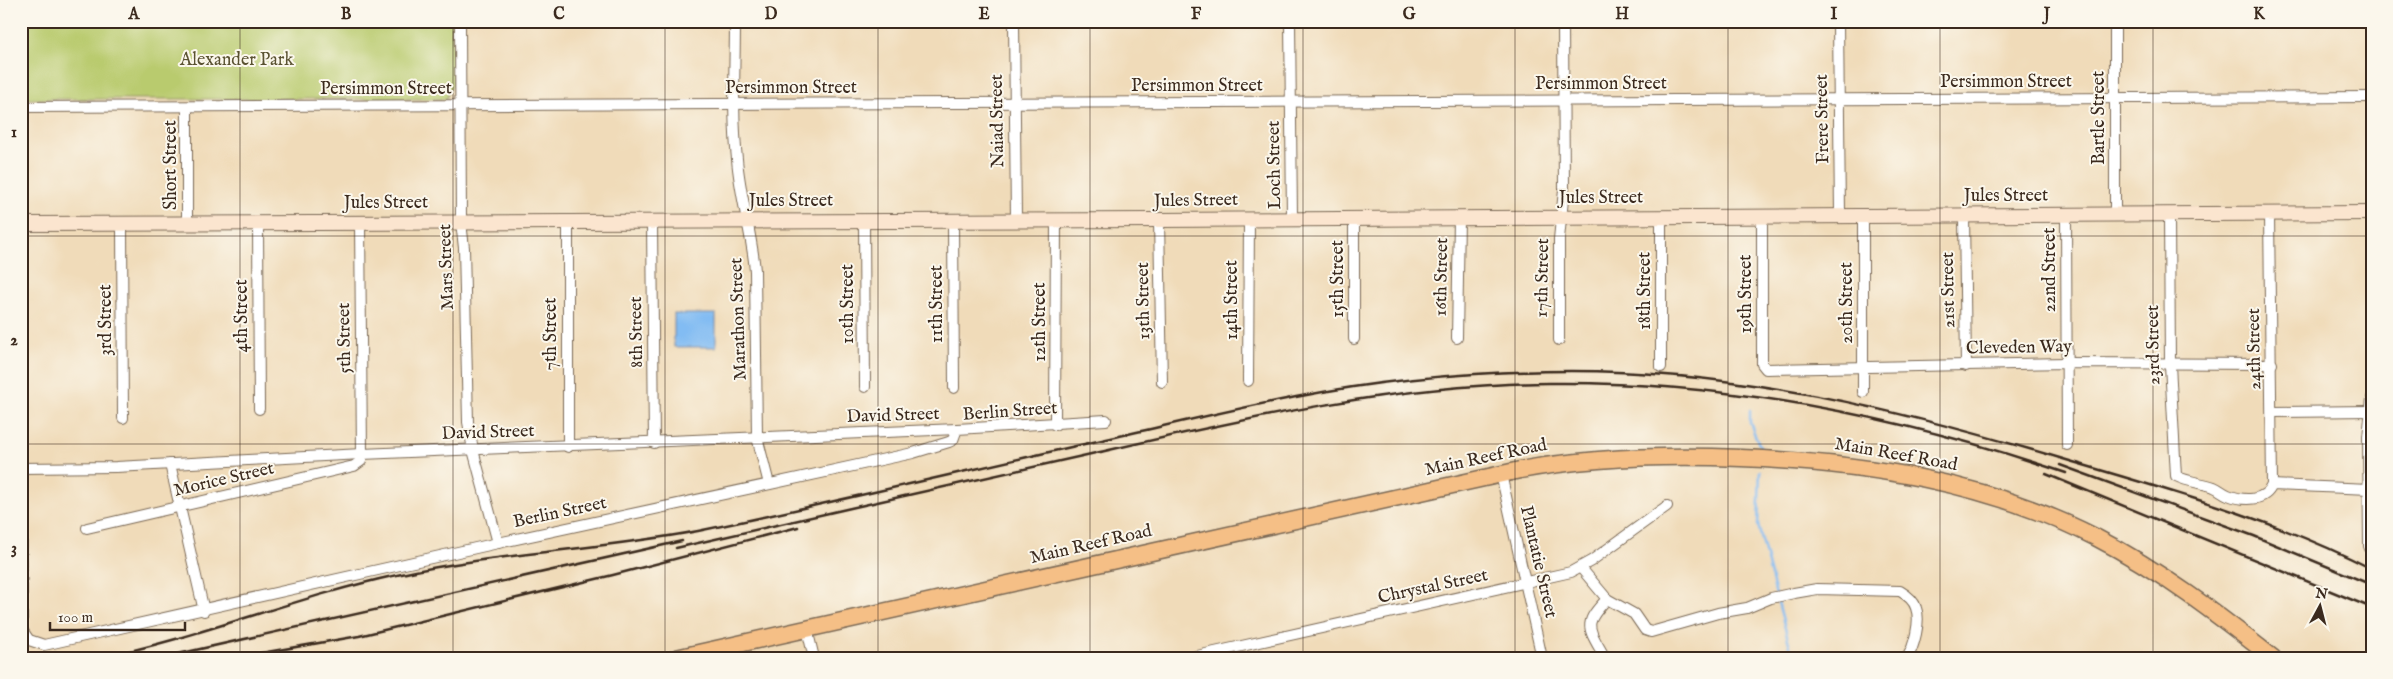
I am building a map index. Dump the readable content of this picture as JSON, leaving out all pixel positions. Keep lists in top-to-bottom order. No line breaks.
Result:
{"streets":{"main road":["Jules Street","Main Reef Road"],"street":["Persimmon Street","Bartle Street","Frere Street","Naiad Street","Short Street","Loch Street","Mars Street","22nd Street","16th Street","17th Street","15th Street","21st Street","18th Street","19th Street","14th Street","13th Street","20th Street","10th Street","11th Street","4th Street","Marathon Street","3rd Street","12th Street","8th Street","7th Street","5th Street","23rd Street","Cleveden Way","24th Street","Berlin Street","David Street","Morice Street","Plantatie Street","Chrystal Street"]},"crossings":[["Persimmon Street","Bartle Street"],["Persimmon Street","Frere Street"],["Persimmon Street","Naiad Street"],["Persimmon Street","Short Street"],["Persimmon Street","Loch Street"],["Persimmon Street","Mars Street"],["Persimmon Street","17th Street"],["Persimmon Street","Marathon Street"],["Bartle Street","Jules Street"],["Frere Street","Jules Street"],["Naiad Street","Jules Street"],["Short Street","Jules Street"],["Loch Street","Jules Street"],["Jules Street","Mars Street"],["Jules Street","22nd Street"],["Jules Street","16th Street"],["Jules Street","17th Street"],["Jules Street","15th Street"],["Jules Street","21st Street"],["Jules Street","18th Street"],["Jules Street","19th Street"],["Jules Street","14th Street"],["Jules Street","13th Street"],["Jules Street","20th Street"],["Jules Street","10th Street"],["Jules Street","11th Street"],["Jules Street","4th Street"],["Jules Street","Marathon Street"],["Jules Street","3rd Street"],["Jules Street","12th Street"],["Jules Street","8th Street"],["Jules Street","7th Street"],["Jules Street","5th Street"],["Jules Street","23rd Street"],["Jules Street","24th Street"],["Mars Street","Berlin Street"],["Mars Street","David Street"],["22nd Street","Cleveden Way"],["21st Street","Cleveden Way"],["19th Street","Cleveden Way"],["20th Street","Cleveden Way"],["Marathon Street","Berlin Street"],["Marathon Street","David Street"],["12th Street","Berlin Street"],["8th Street","David Street"],["7th Street","David Street"],["5th Street","David Street"],["5th Street","Morice Street"],["23rd Street","Cleveden Way"],["23rd Street","24th Street"],["Cleveden Way","24th Street"],["Berlin Street","David Street"],["David Street","Morice Street"],["Main Reef Road","Plantatie Street"],["Plantatie Street","Chrystal Street"]],"parks":["Alexander Park"],"scale_bar":"100 m","north":"top","grid":{"columns":["A","B","C","D","E","F","G","H","I","J","K"],"rows":["1","2","3"]}}
